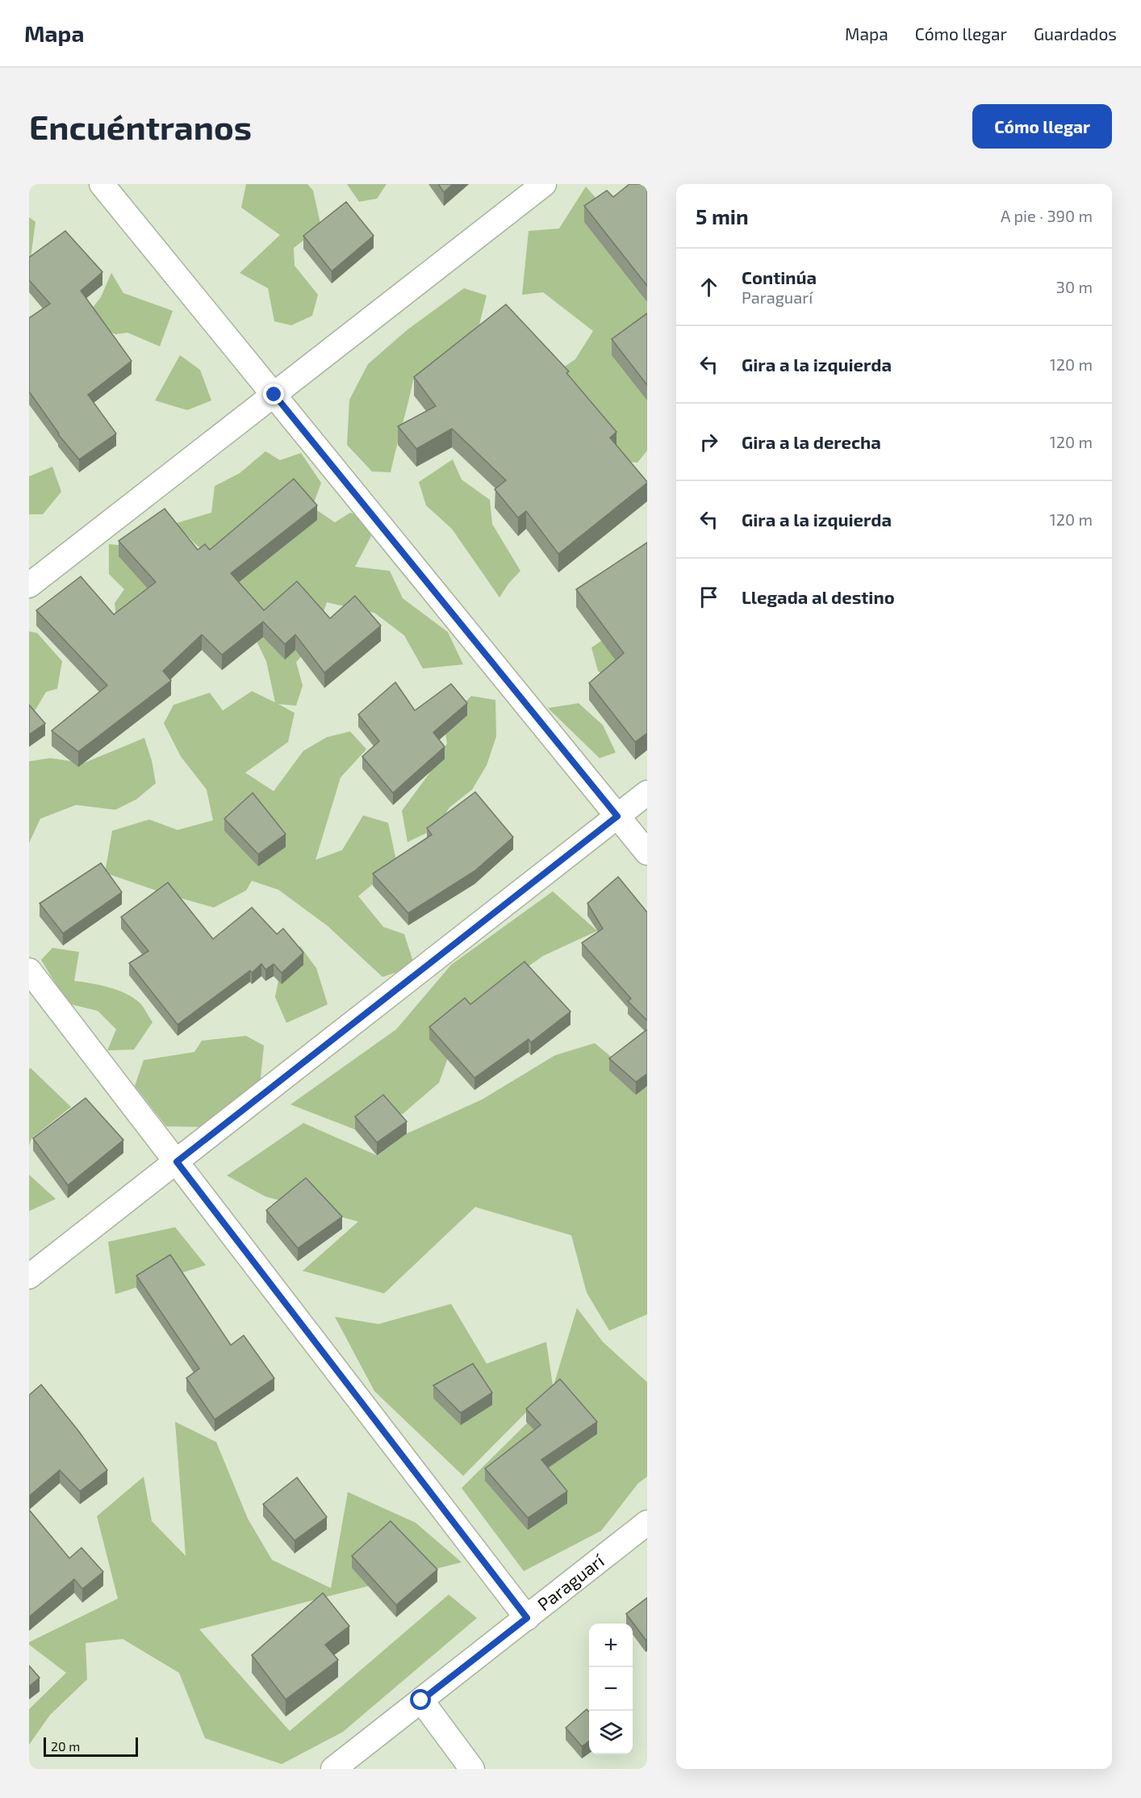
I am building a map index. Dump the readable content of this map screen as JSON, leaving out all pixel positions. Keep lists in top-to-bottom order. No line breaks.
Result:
{"streets":{"street":["Paraguarí"]},"scale_bar":"20 m","page":{"header":"Mapa","nav":["Mapa","Cómo llegar","Guardados"],"buttons":"Cómo llegar","title":"Encuéntranos","heading":["5 min","A pie · 390 m"],"list":[["Continúa","Paraguarí","30 m"],["Gira a la izquierda","120 m"],["Gira a la derecha","120 m"],["Gira a la izquierda","120 m"],"Llegada al destino"],"map_buttons":["+","−"],"scale":"20 m"}}
